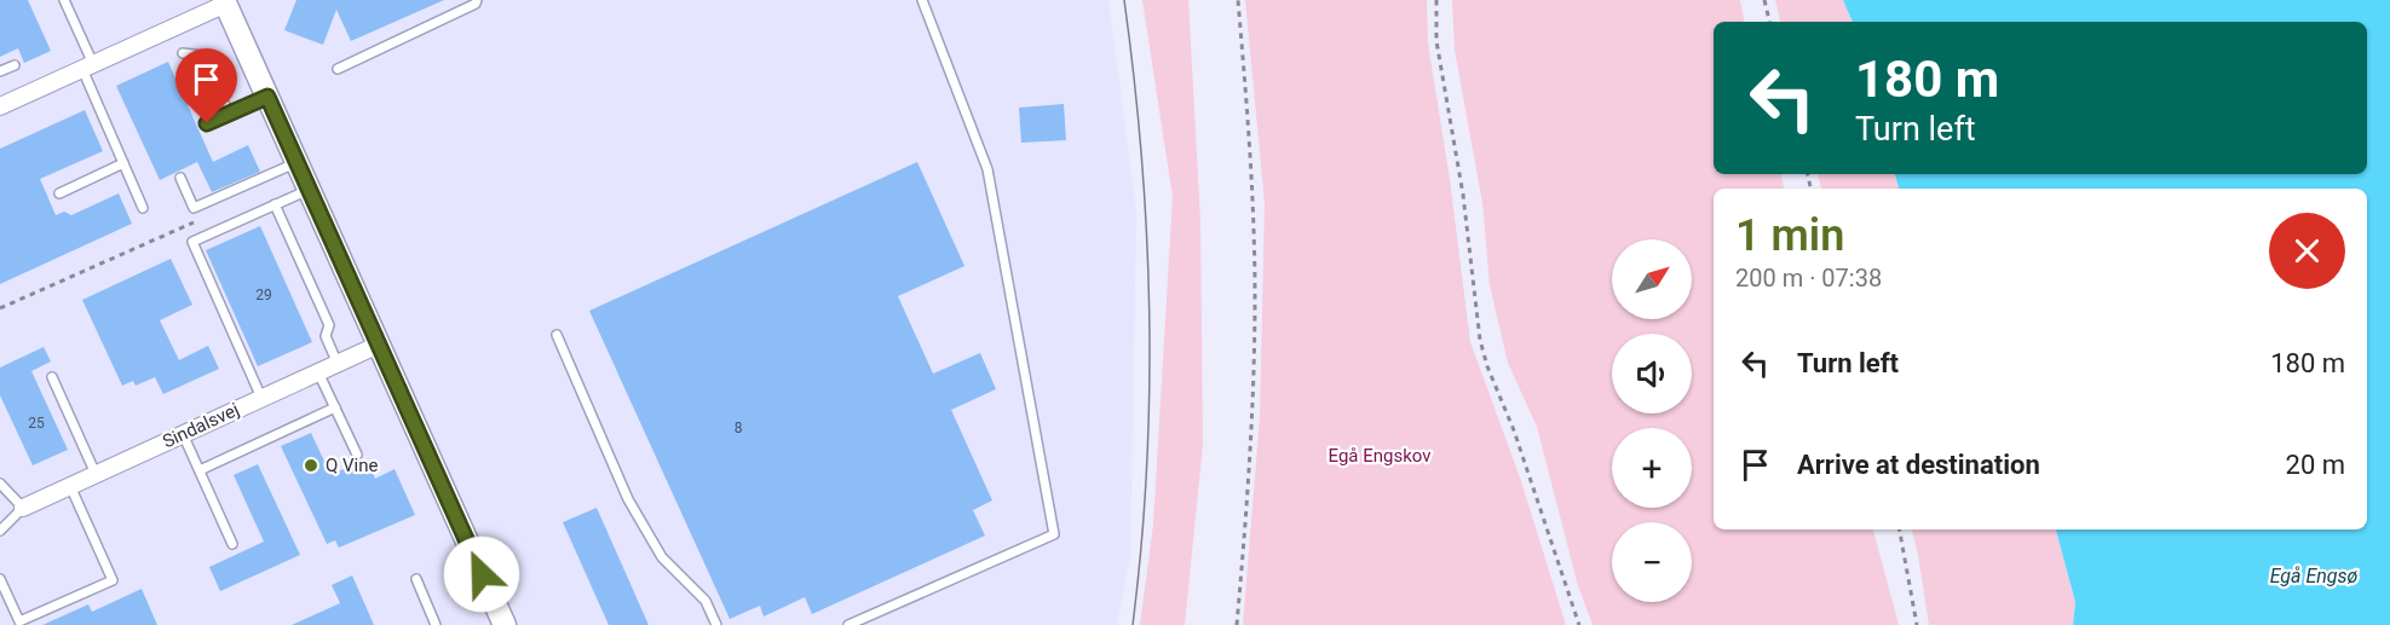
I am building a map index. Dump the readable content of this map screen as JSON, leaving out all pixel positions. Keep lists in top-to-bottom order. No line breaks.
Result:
{"streets":{"street":["Sindalsvej"]},"water":["Egå Engsø"],"parks":["Egå Engskov"],"places":["Q Vine"],"house_numbers":["29","25","8"],"north":"top right","page":{"turn":["180 m","Turn left"],"heading":["1 min","200 m · 07:38"],"map_buttons":["+","−"],"list":[{"name":"Turn left","value":"180 m"},{"name":"Arrive at destination","value":"20 m"}]}}
